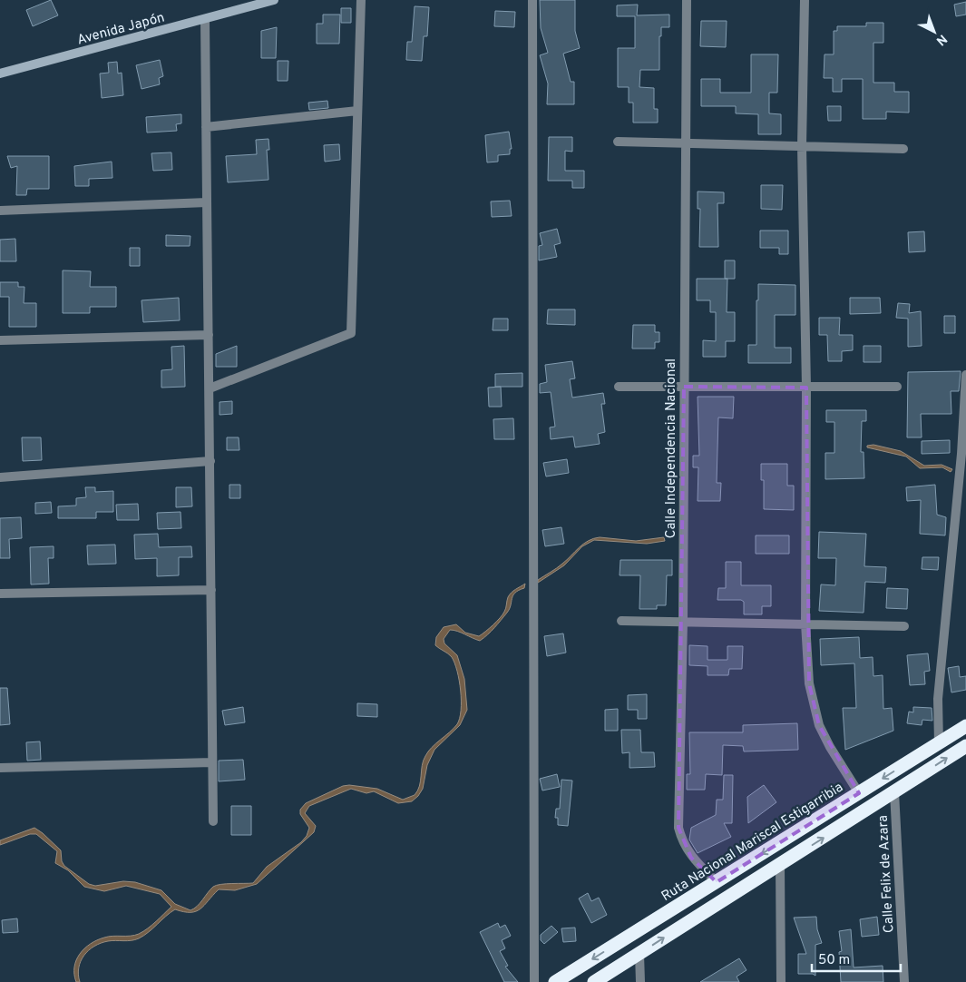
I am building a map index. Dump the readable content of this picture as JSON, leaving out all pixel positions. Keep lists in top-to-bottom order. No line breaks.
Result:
{"streets":{"highway":["Ruta Nacional Mariscal Estigarribia"],"street":["Avenida Japón","Calle Independencia Nacional","Calle Felix de Azara"]},"crossings":[["Calle Independencia Nacional","Ruta Nacional Mariscal Estigarribia"]],"scale_bar":"50 m","north":"bottom right"}
